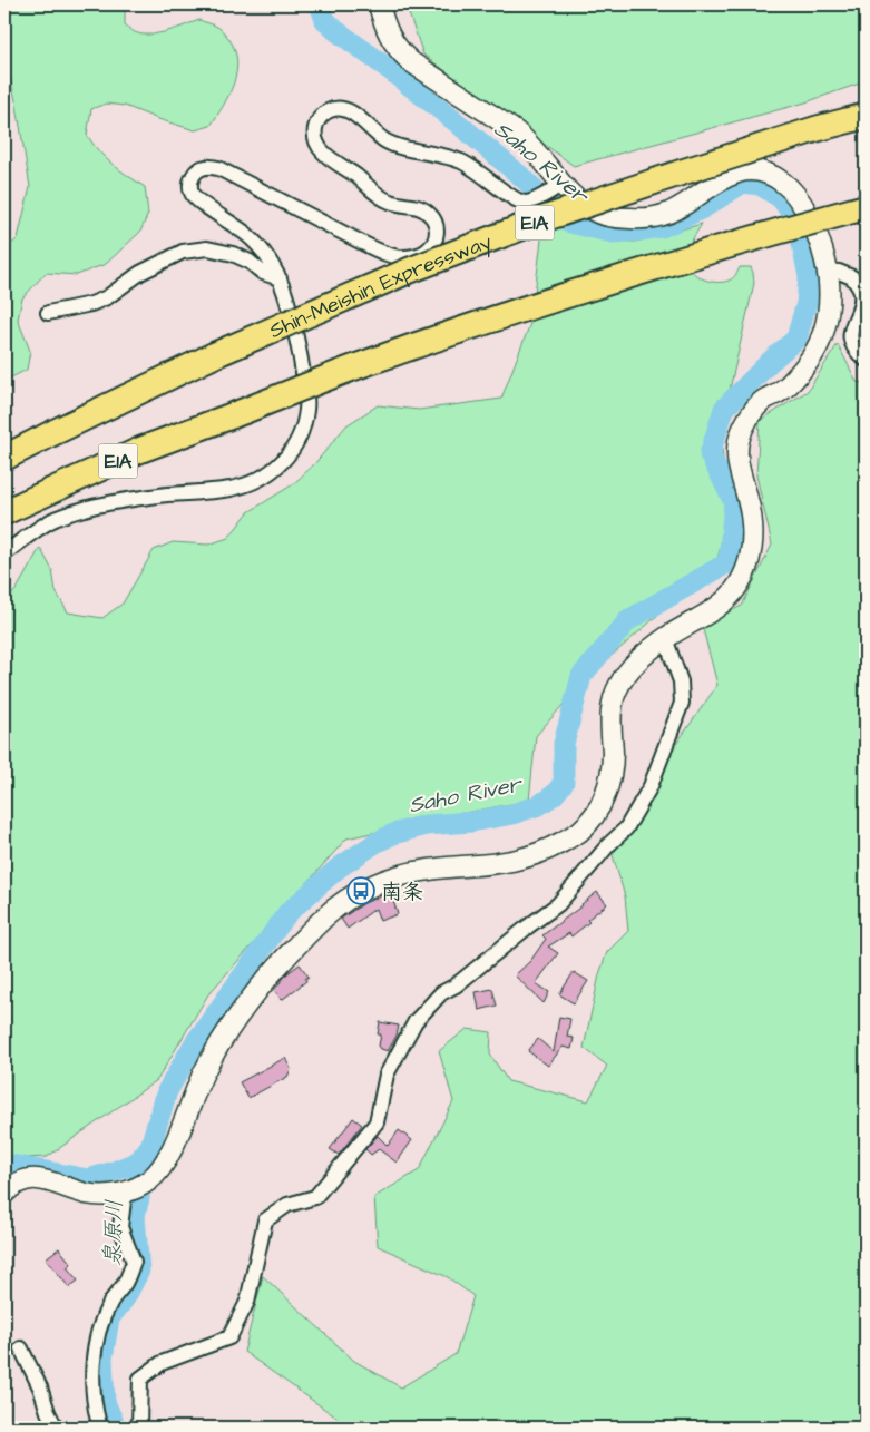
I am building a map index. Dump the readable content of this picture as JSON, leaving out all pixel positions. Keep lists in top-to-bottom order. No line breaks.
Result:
{"streets":{"highway":["E1A","Shin-Meishin Expressway"]},"water":["Saho River","泉原川"],"places":{"bus stop":["南条"]}}
